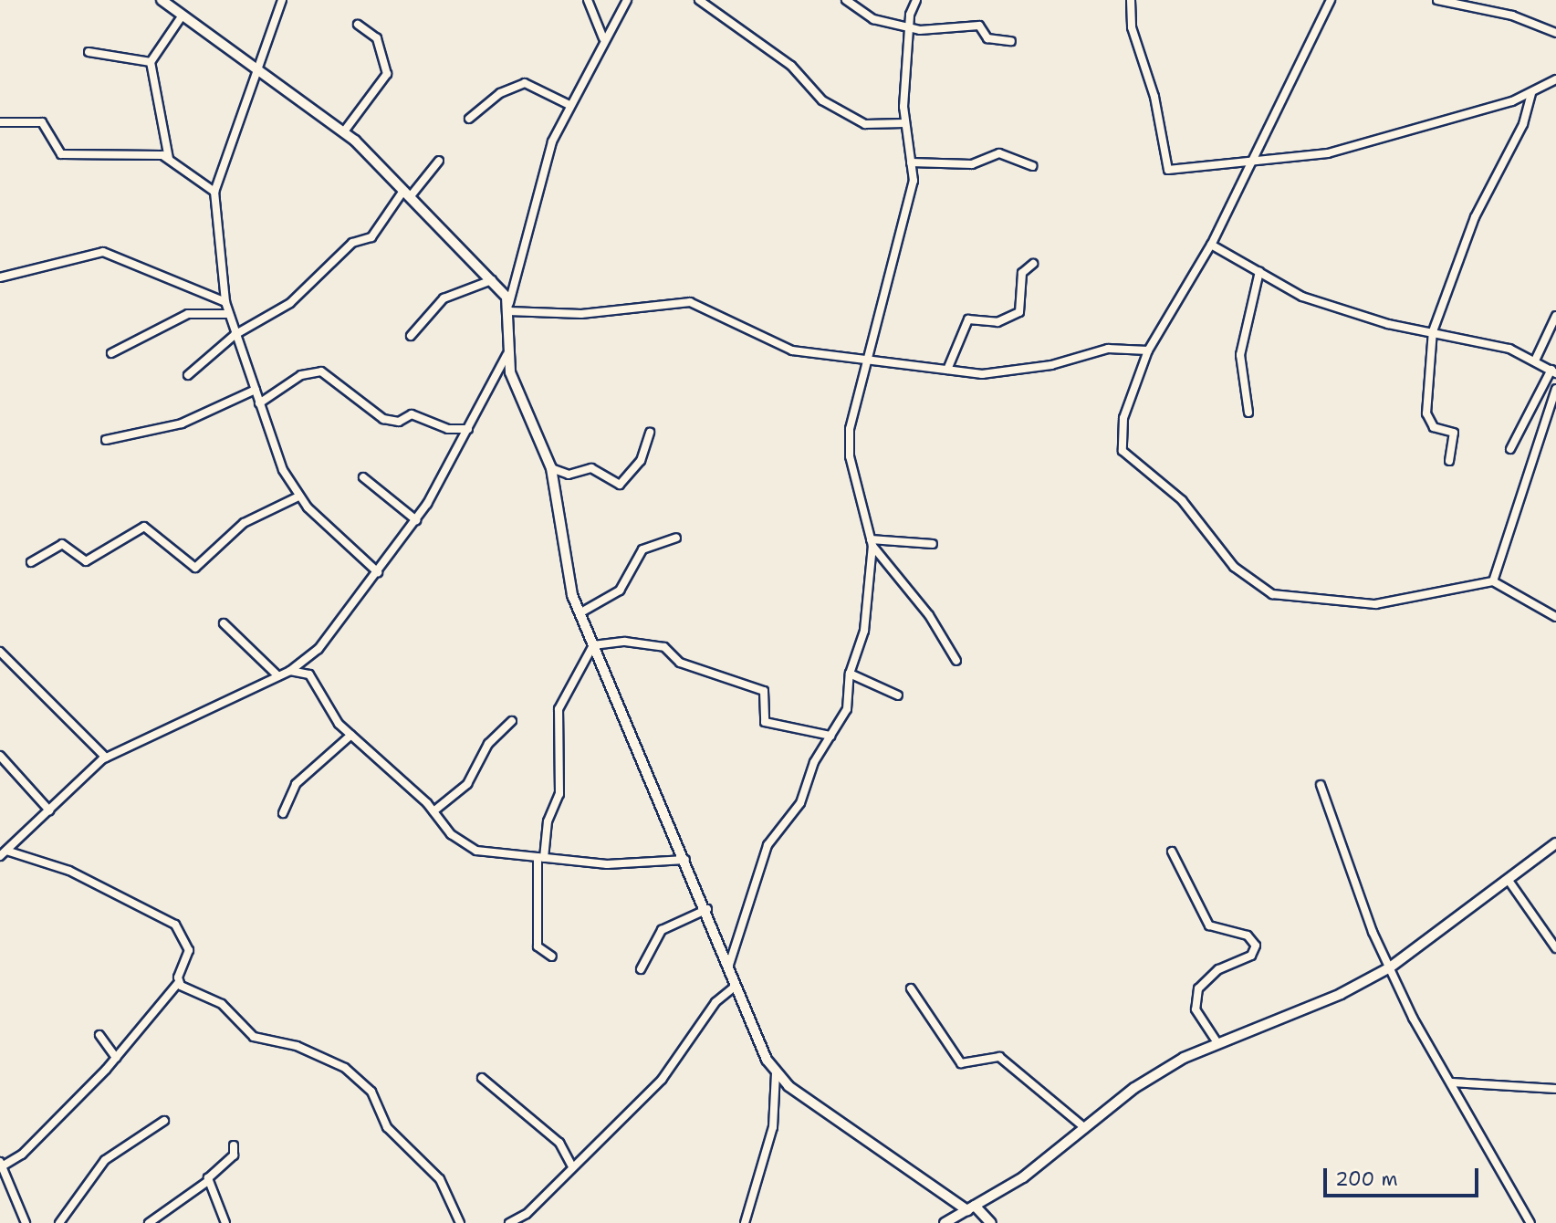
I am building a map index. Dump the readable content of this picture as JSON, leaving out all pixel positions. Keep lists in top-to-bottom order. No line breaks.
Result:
{"scale_bar":"200 m"}
